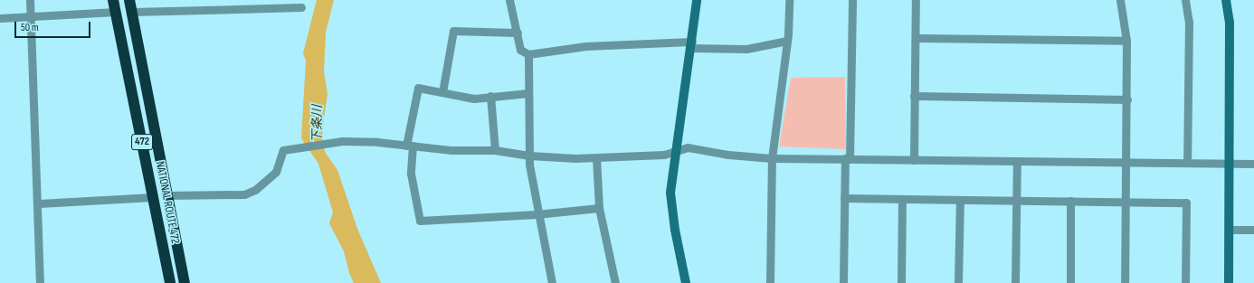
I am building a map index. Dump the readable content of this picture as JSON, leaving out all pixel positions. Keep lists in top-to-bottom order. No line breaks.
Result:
{"streets":{"highway":["472","NATIONAL ROUTE 472"]},"water":["下条川"],"scale_bar":"50 m"}
